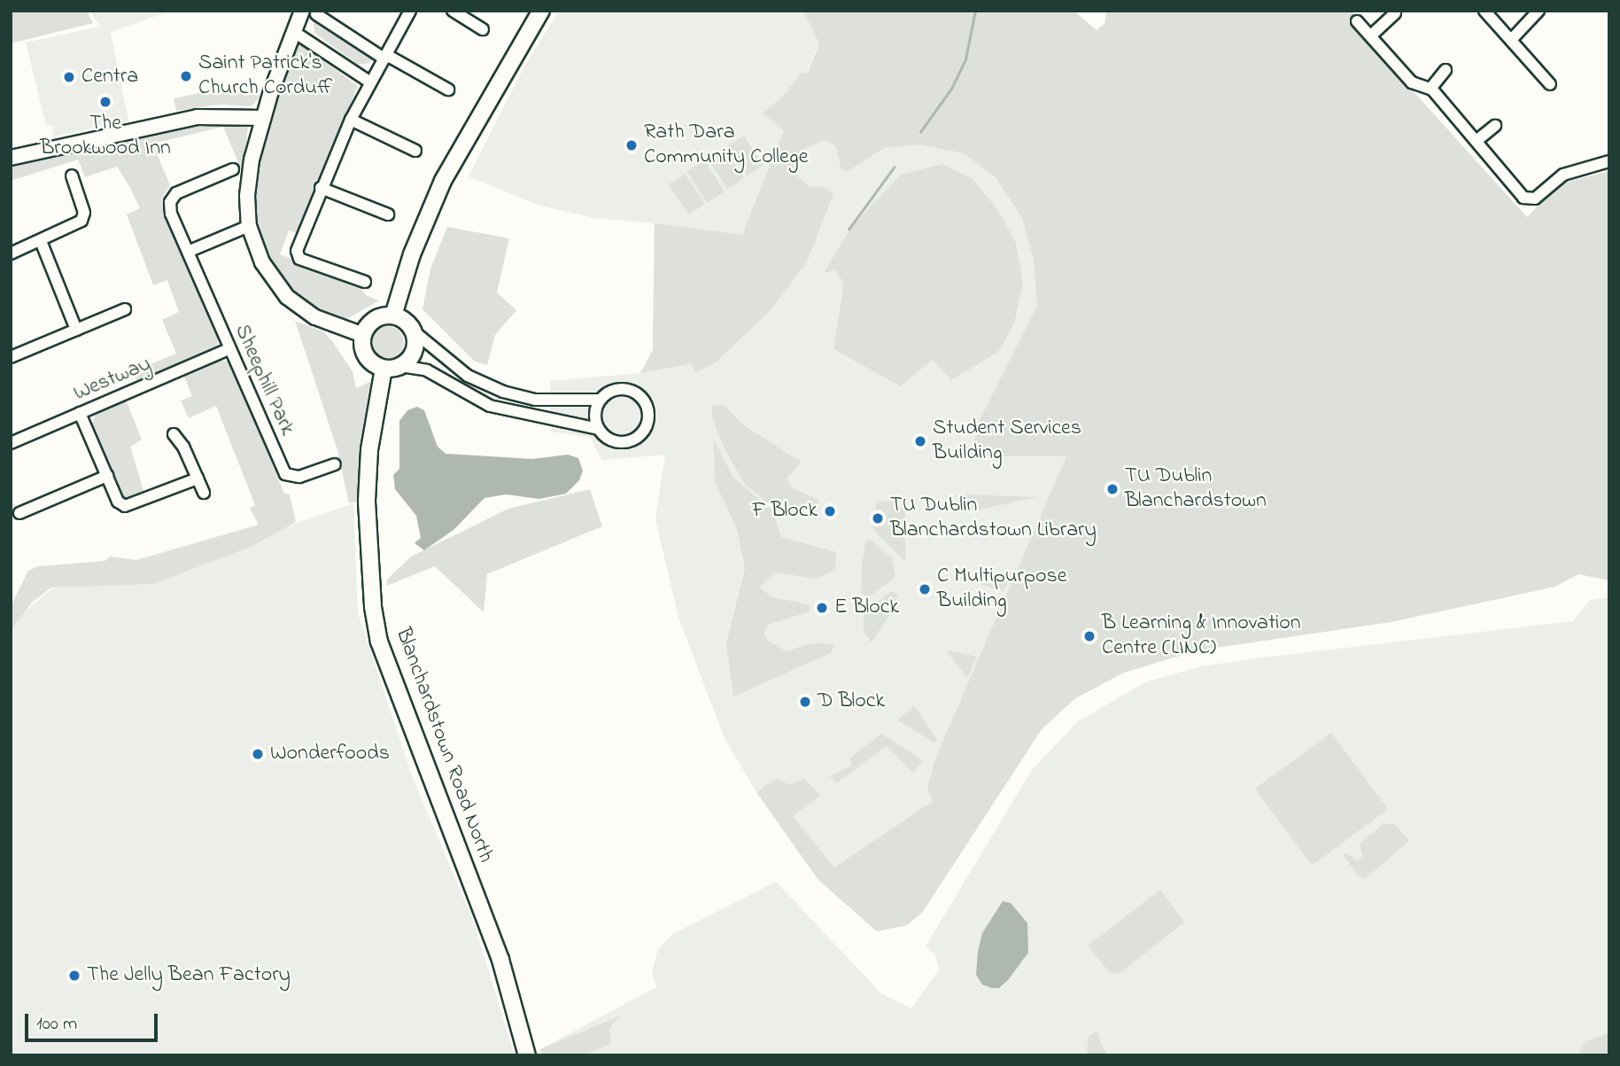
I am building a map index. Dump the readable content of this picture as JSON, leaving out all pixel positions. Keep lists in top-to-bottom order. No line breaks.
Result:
{"streets":{"main road":["Blanchardstown Road North"],"street":["Westway","Sheephill Park"]},"crossings":[["Westway","Sheephill Park"]],"places":["Saint Patrick's Church Corduff","Centra","The Brookwood Inn","Rath Dara Community College","Student Services Building","TU Dublin Blanchardstown","F Block","TU Dublin Blanchardstown Library","C Multipurpose Building","E Block","B Learning & Innovation Centre (LINC)","D Block","Wonderfoods","The Jelly Bean Factory"],"scale_bar":"100 m"}
